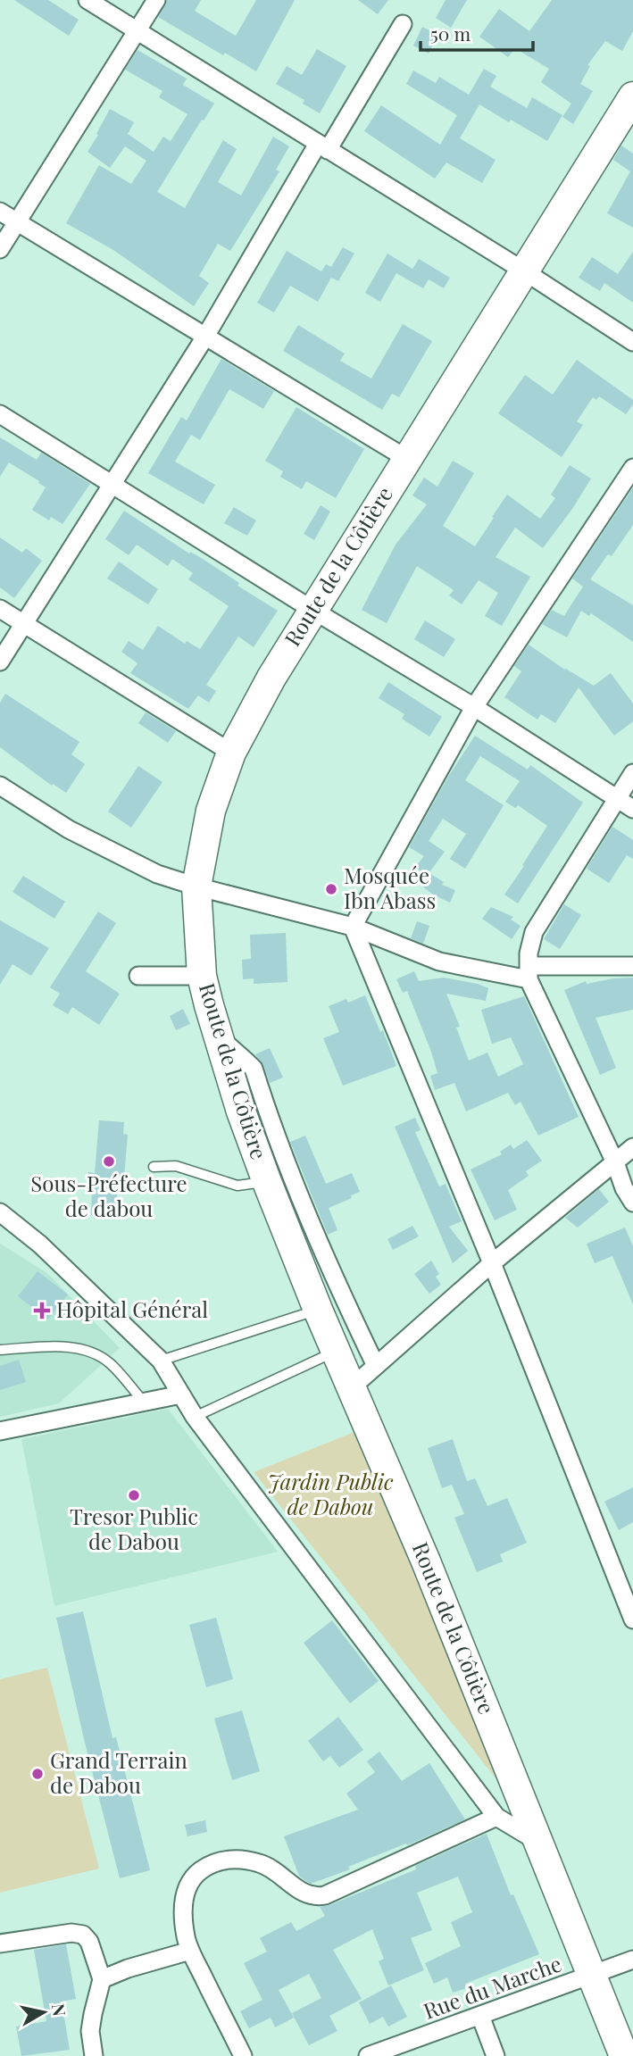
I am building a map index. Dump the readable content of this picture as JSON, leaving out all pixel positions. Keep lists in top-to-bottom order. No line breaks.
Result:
{"streets":{"main road":["Route de la Côtière"],"street":["Rue du Marche"]},"crossings":[["Route de la Côtière","Rue du Marche"]],"parks":["Jardin Public de Dabou"],"places":{"other":["Mosquée Ibn Abass","Sous-Préfecture de dabou","Tresor Public de Dabou","Grand Terrain de Dabou"],"health":["Hôpital Général"]},"scale_bar":"50 m","north":"right"}
